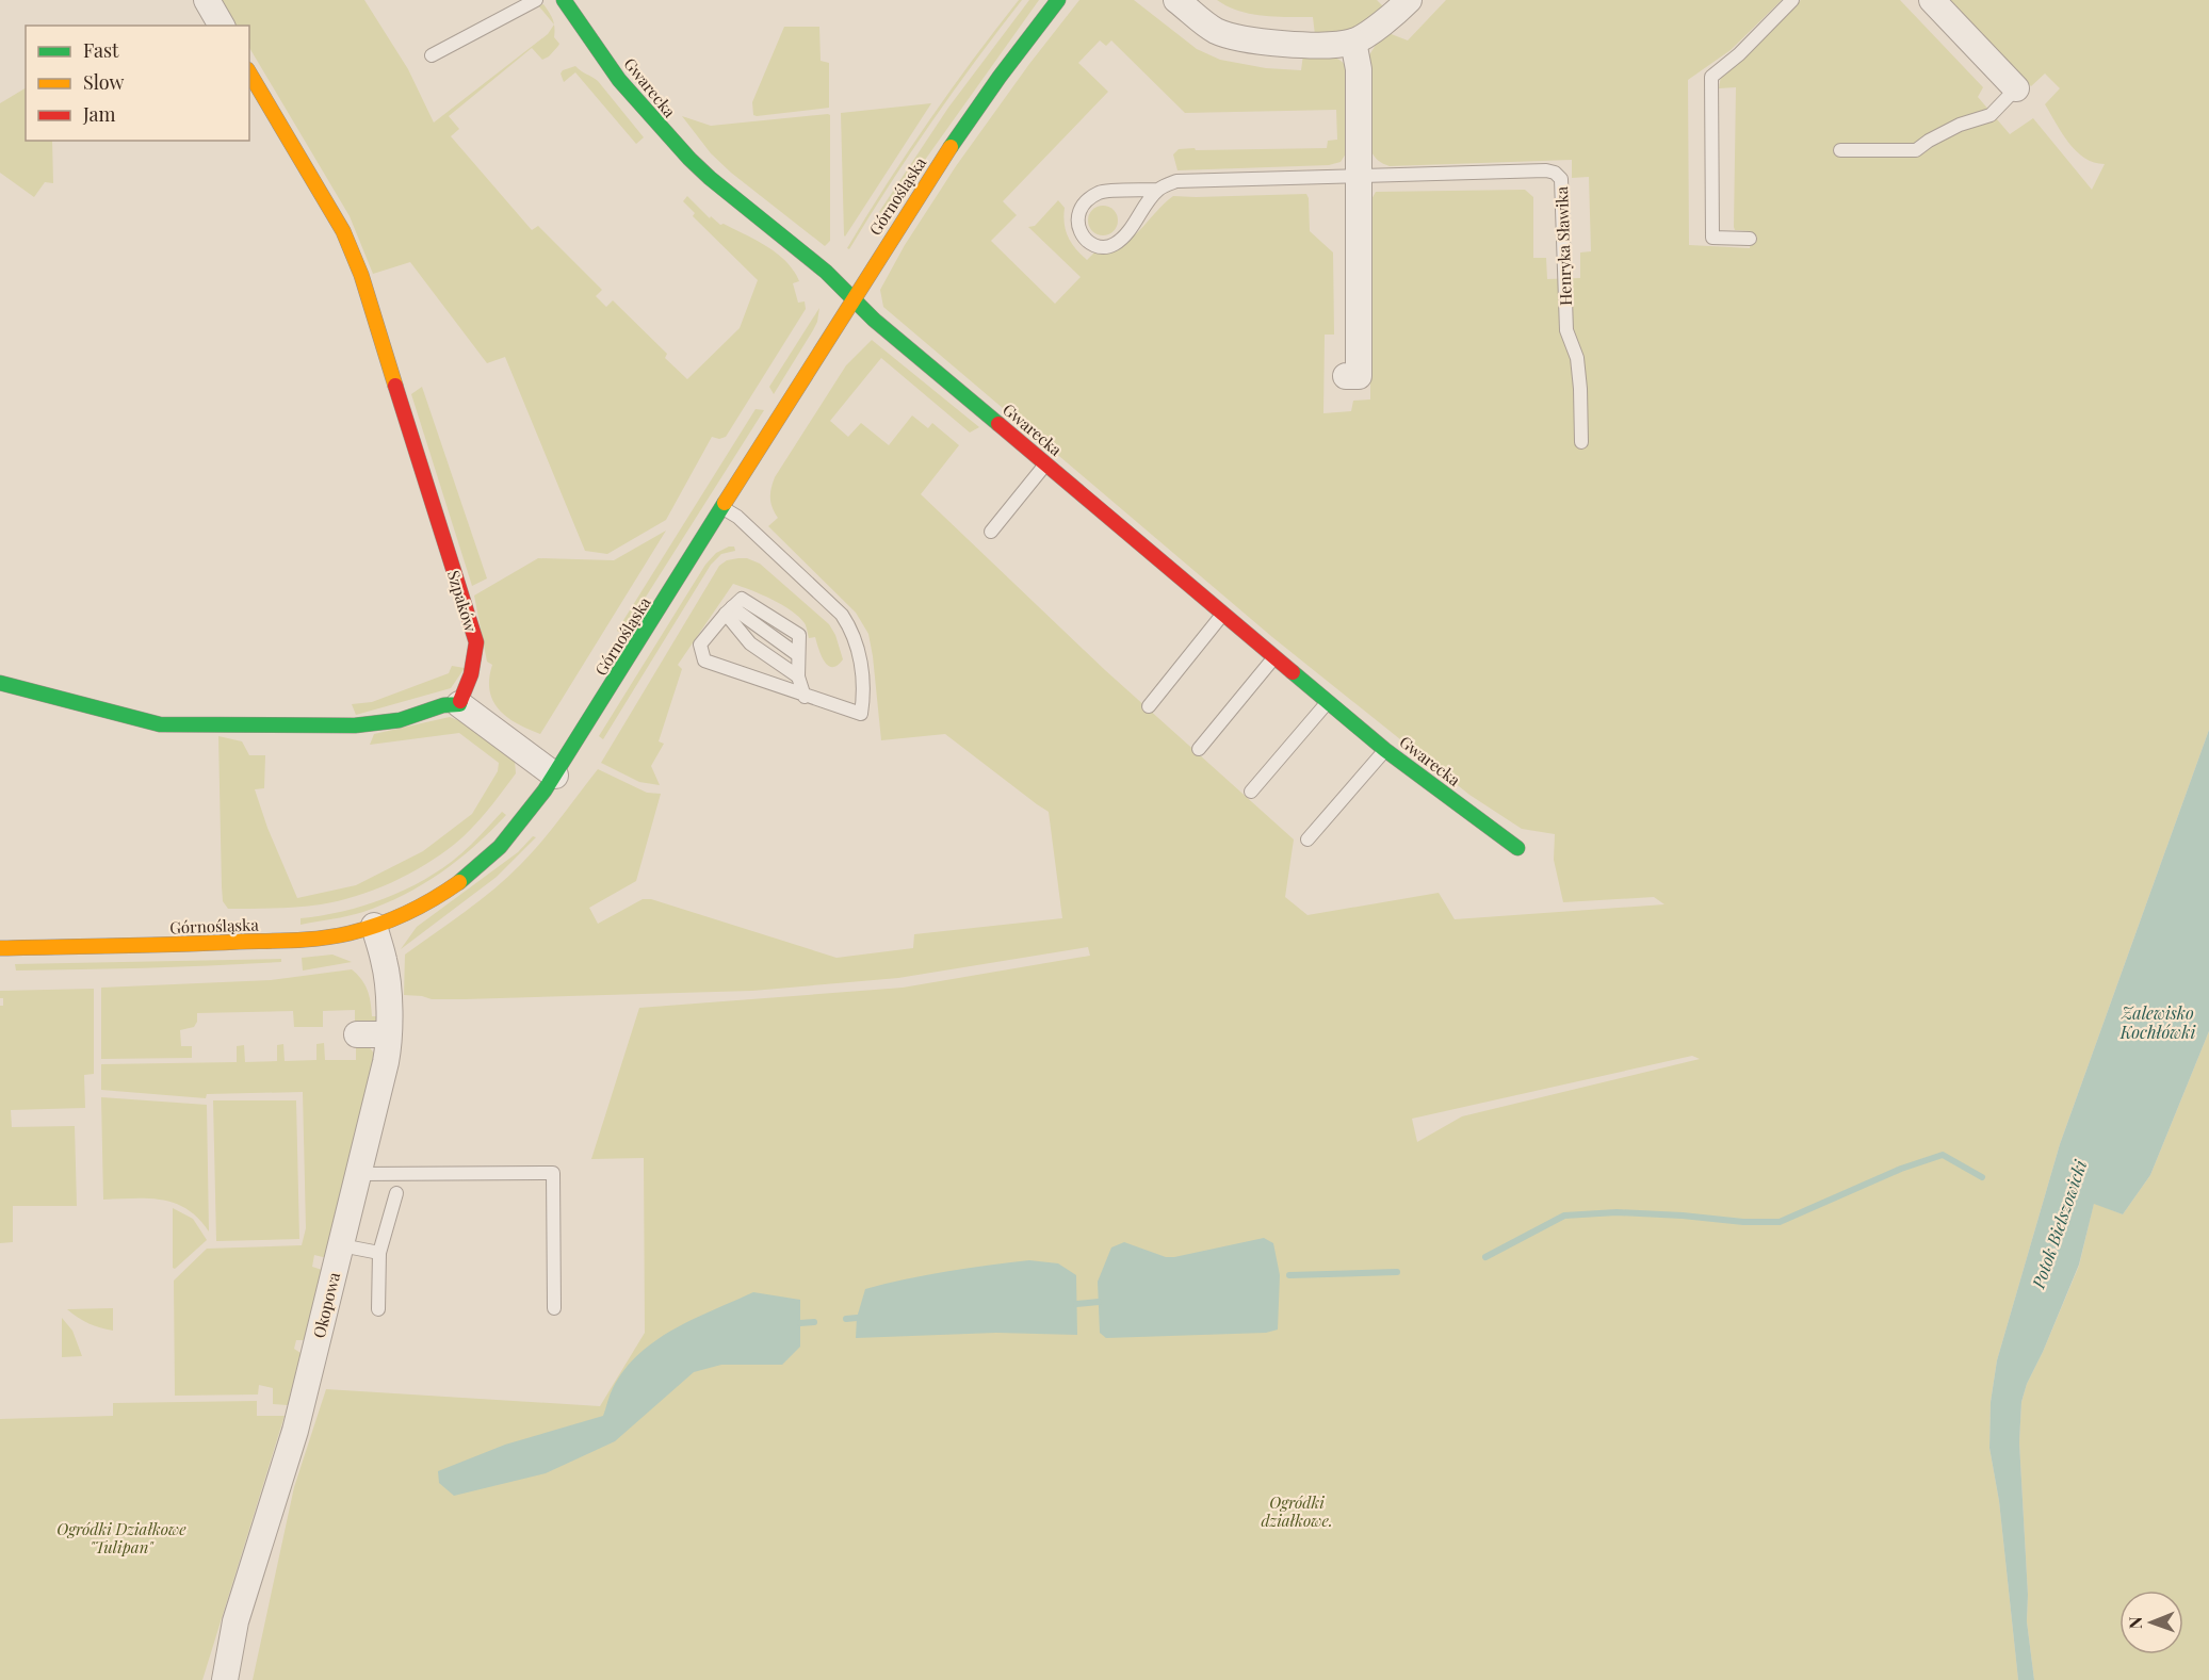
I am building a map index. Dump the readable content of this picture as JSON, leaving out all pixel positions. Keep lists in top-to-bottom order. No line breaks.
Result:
{"streets":{"street":["Gwarecka","Górnośląska","Szpaków","Okopowa"],"lane":["Henryka Sławika"]},"crossings":[["Gwarecka","Górnośląska"],["Górnośląska","Okopowa"]],"water":["Zalewisko Kochłówki","Potok Bielszowicki"],"parks":["Ogródki działkowe.","Ogródki Działkowe \"Tulipan\""],"legend":["Fast","Slow","Jam"],"north":"left"}
